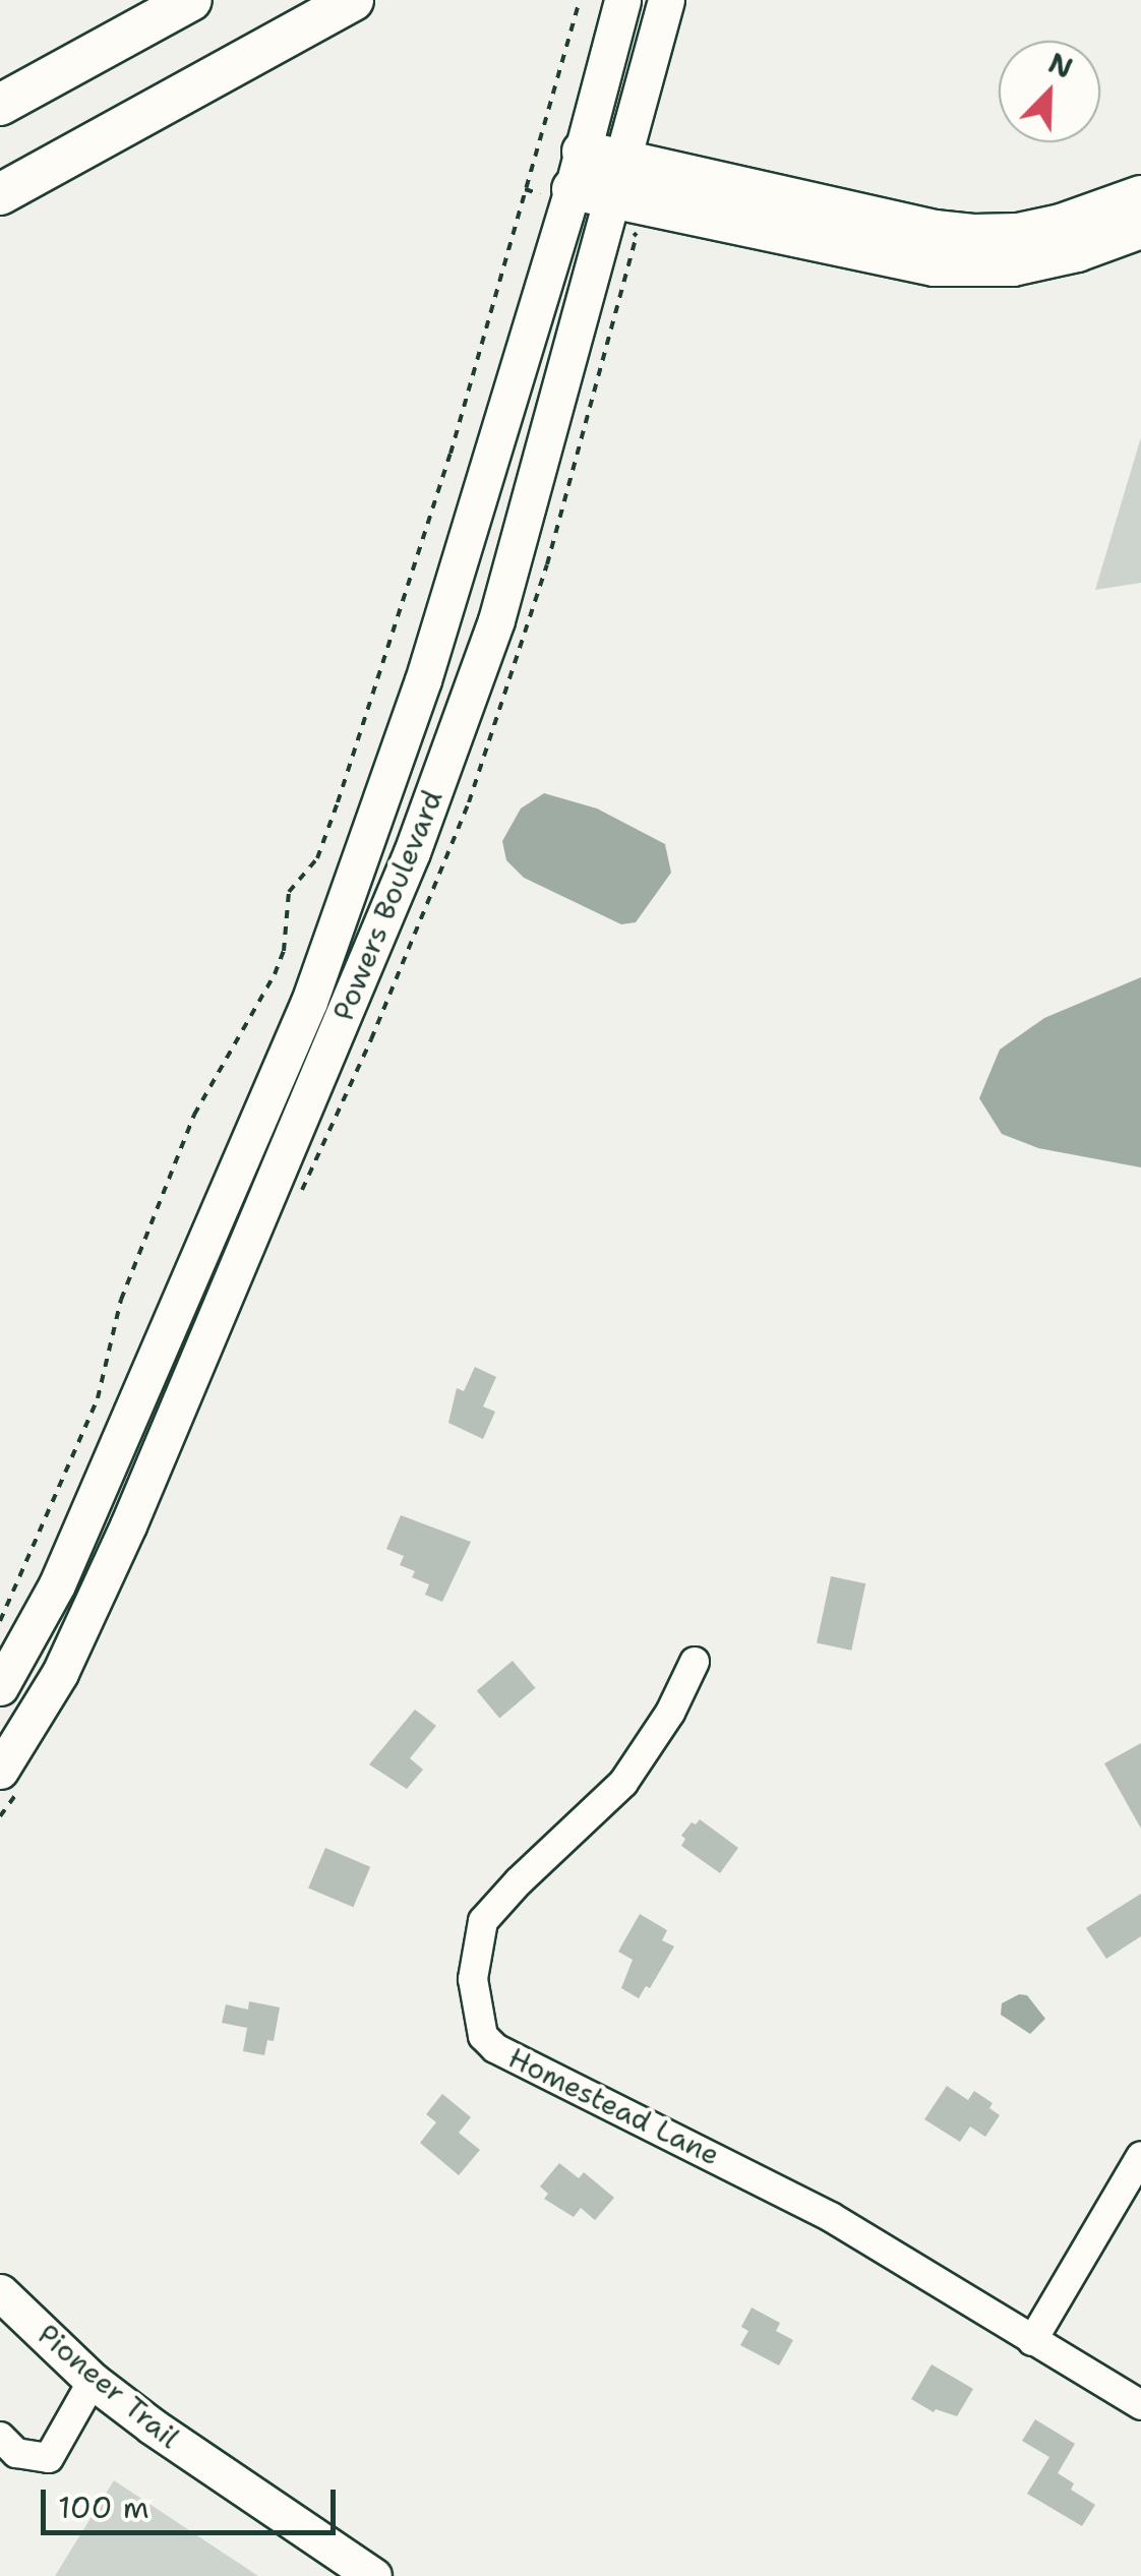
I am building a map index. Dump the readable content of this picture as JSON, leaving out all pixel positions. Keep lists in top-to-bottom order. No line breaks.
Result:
{"streets":{"main road":["Powers Boulevard","Pioneer Trail"],"street":["Homestead Lane"]},"scale_bar":"100 m","north":"top right"}
